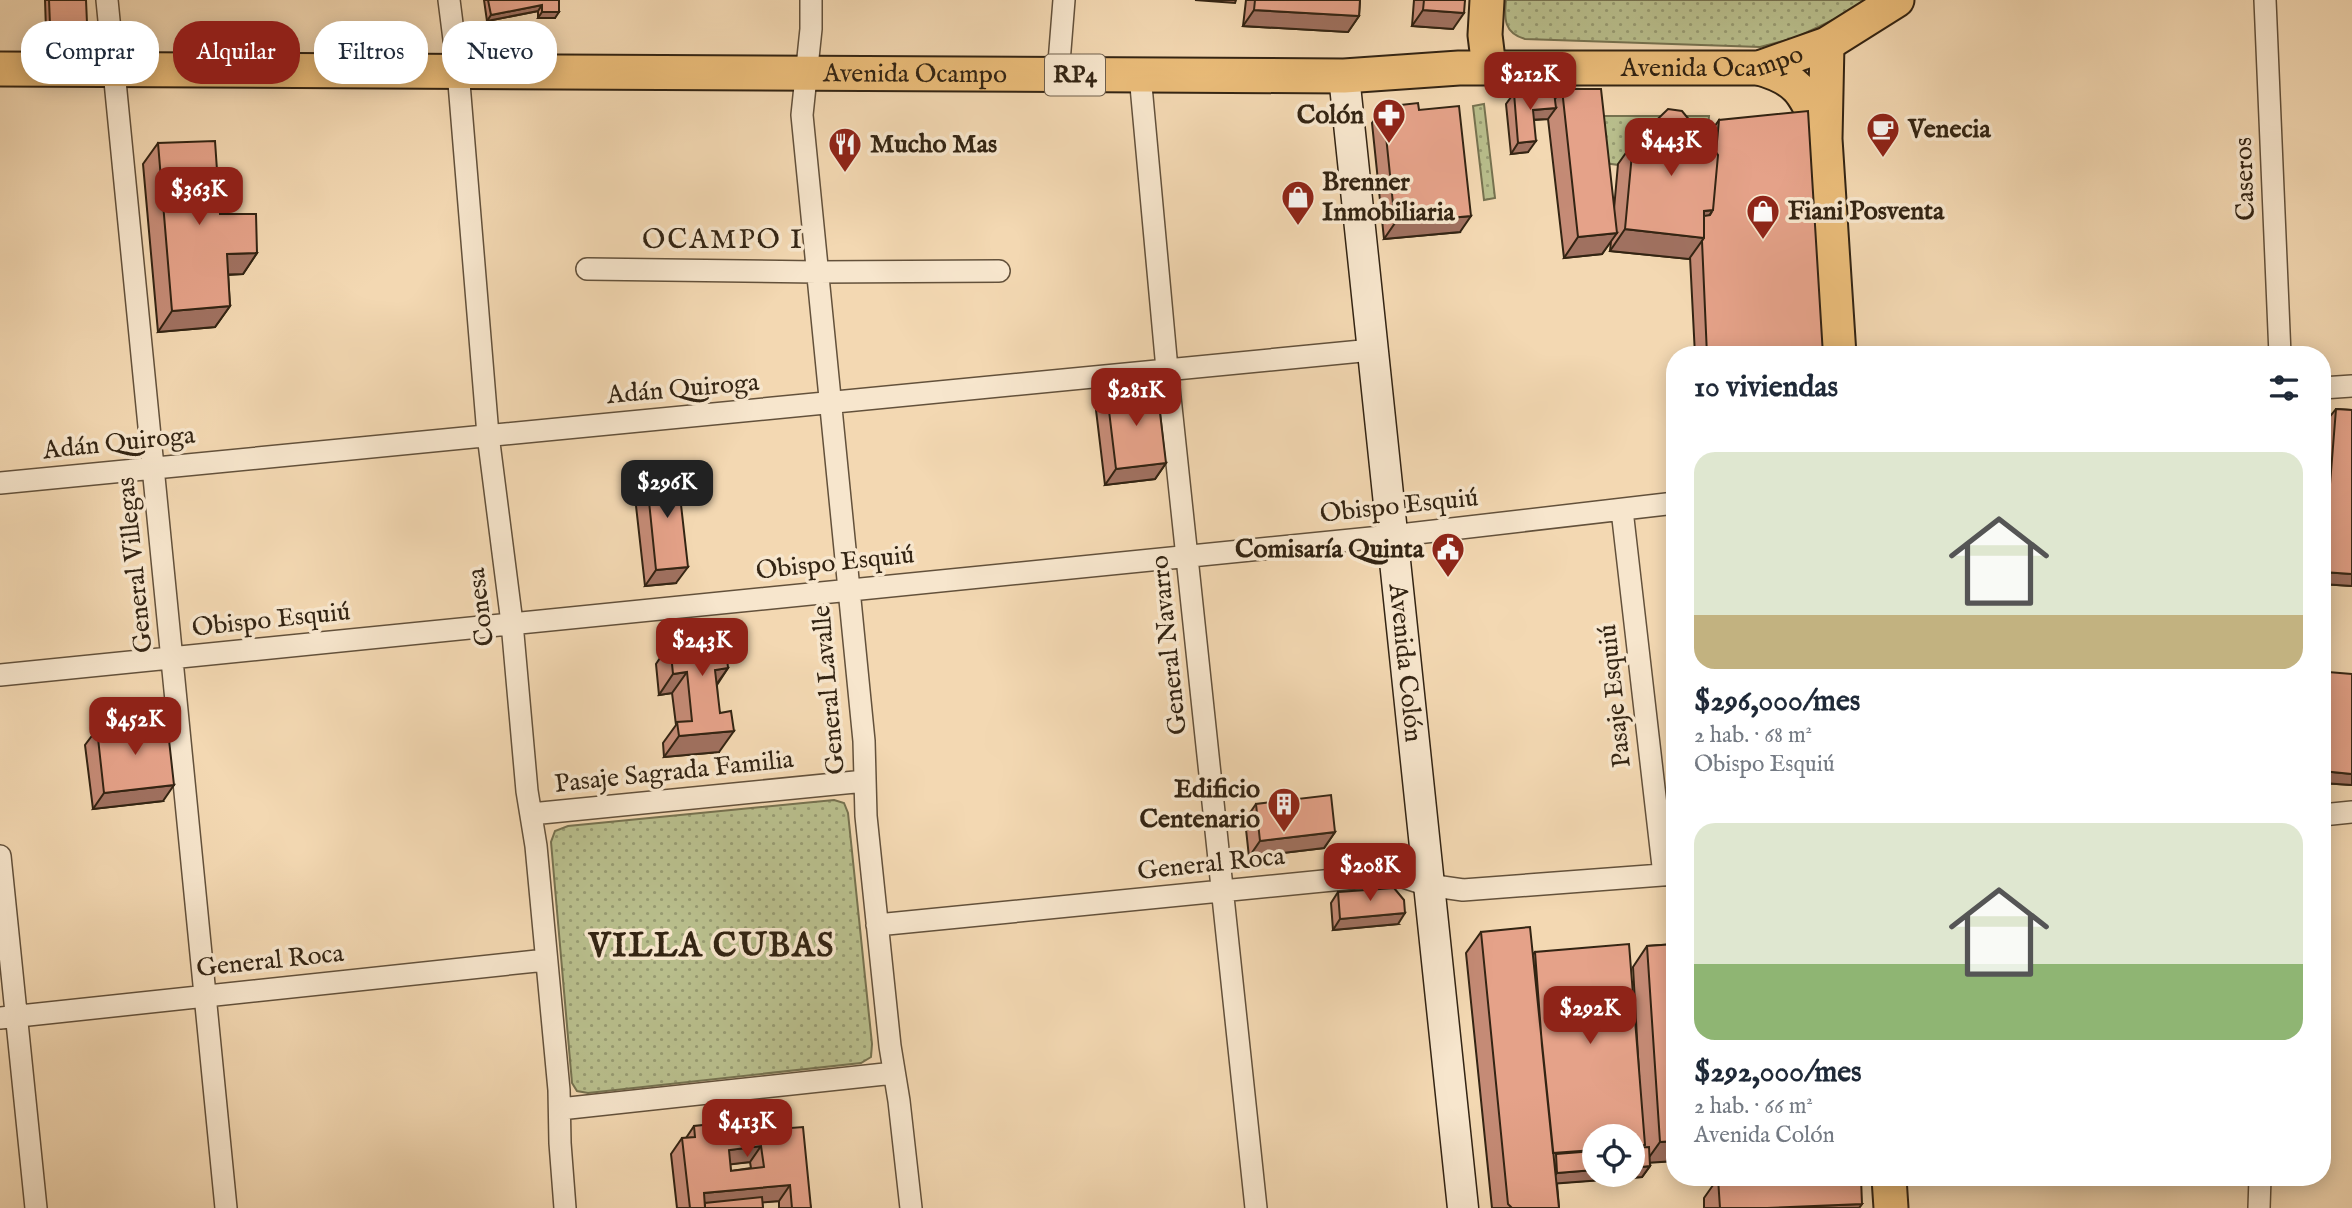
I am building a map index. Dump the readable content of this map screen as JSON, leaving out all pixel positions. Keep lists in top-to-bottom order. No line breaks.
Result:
{"streets":{"main road":["Avenida Ocampo","RP4"],"street":["Caseros","Adán Quiroga","Obispo Esquiú","General Villegas","Conesa","General Navarro","Avenida Colón","General Lavalle","Pasaje Esquiú","Pasaje Sagrada Familia","General Roca"]},"crossings":[["Avenida Ocampo","General Navarro"],["Avenida Ocampo","Avenida Colón"],["Avenida Ocampo","General Lavalle"],["Adán Quiroga","General Villegas"],["Adán Quiroga","Conesa"],["Adán Quiroga","General Navarro"],["Adán Quiroga","Avenida Colón"],["Adán Quiroga","General Lavalle"],["Obispo Esquiú","General Villegas"],["Obispo Esquiú","Conesa"],["Obispo Esquiú","General Navarro"],["Obispo Esquiú","Avenida Colón"],["Obispo Esquiú","General Lavalle"],["Obispo Esquiú","Pasaje Esquiú"],["General Villegas","General Roca"],["Conesa","Pasaje Sagrada Familia"],["Conesa","General Roca"],["General Navarro","General Roca"],["Avenida Colón","General Roca"],["General Lavalle","Pasaje Sagrada Familia"],["General Lavalle","General Roca"]],"districts":["OCAMPO I","VILLA CUBAS"],"places":{"pharmacy":["Colón"],"cafe":["Venecia"],"restaurant":["Mucho Mas"],"shop":["Brenner Inmobiliaria","Fiani Posventa"],"public building":["Comisaría Quinta"],"building":["Edificio Centenario"]},"page":{"chip":["Comprar","Alquilar","Filtros","Nuevo"],"price":["$212K","$443K","$363K","$281K","$296K","$243K","$452K","$208K","$292K","$413K"],"heading":"10 viviendas","list":[{"name":"$296,000/mes","note":"2 hab. · 68 m² · Obispo Esquiú"},{"name":"$292,000/mes","note":"2 hab. · 66 m² · Avenida Colón"}]}}
